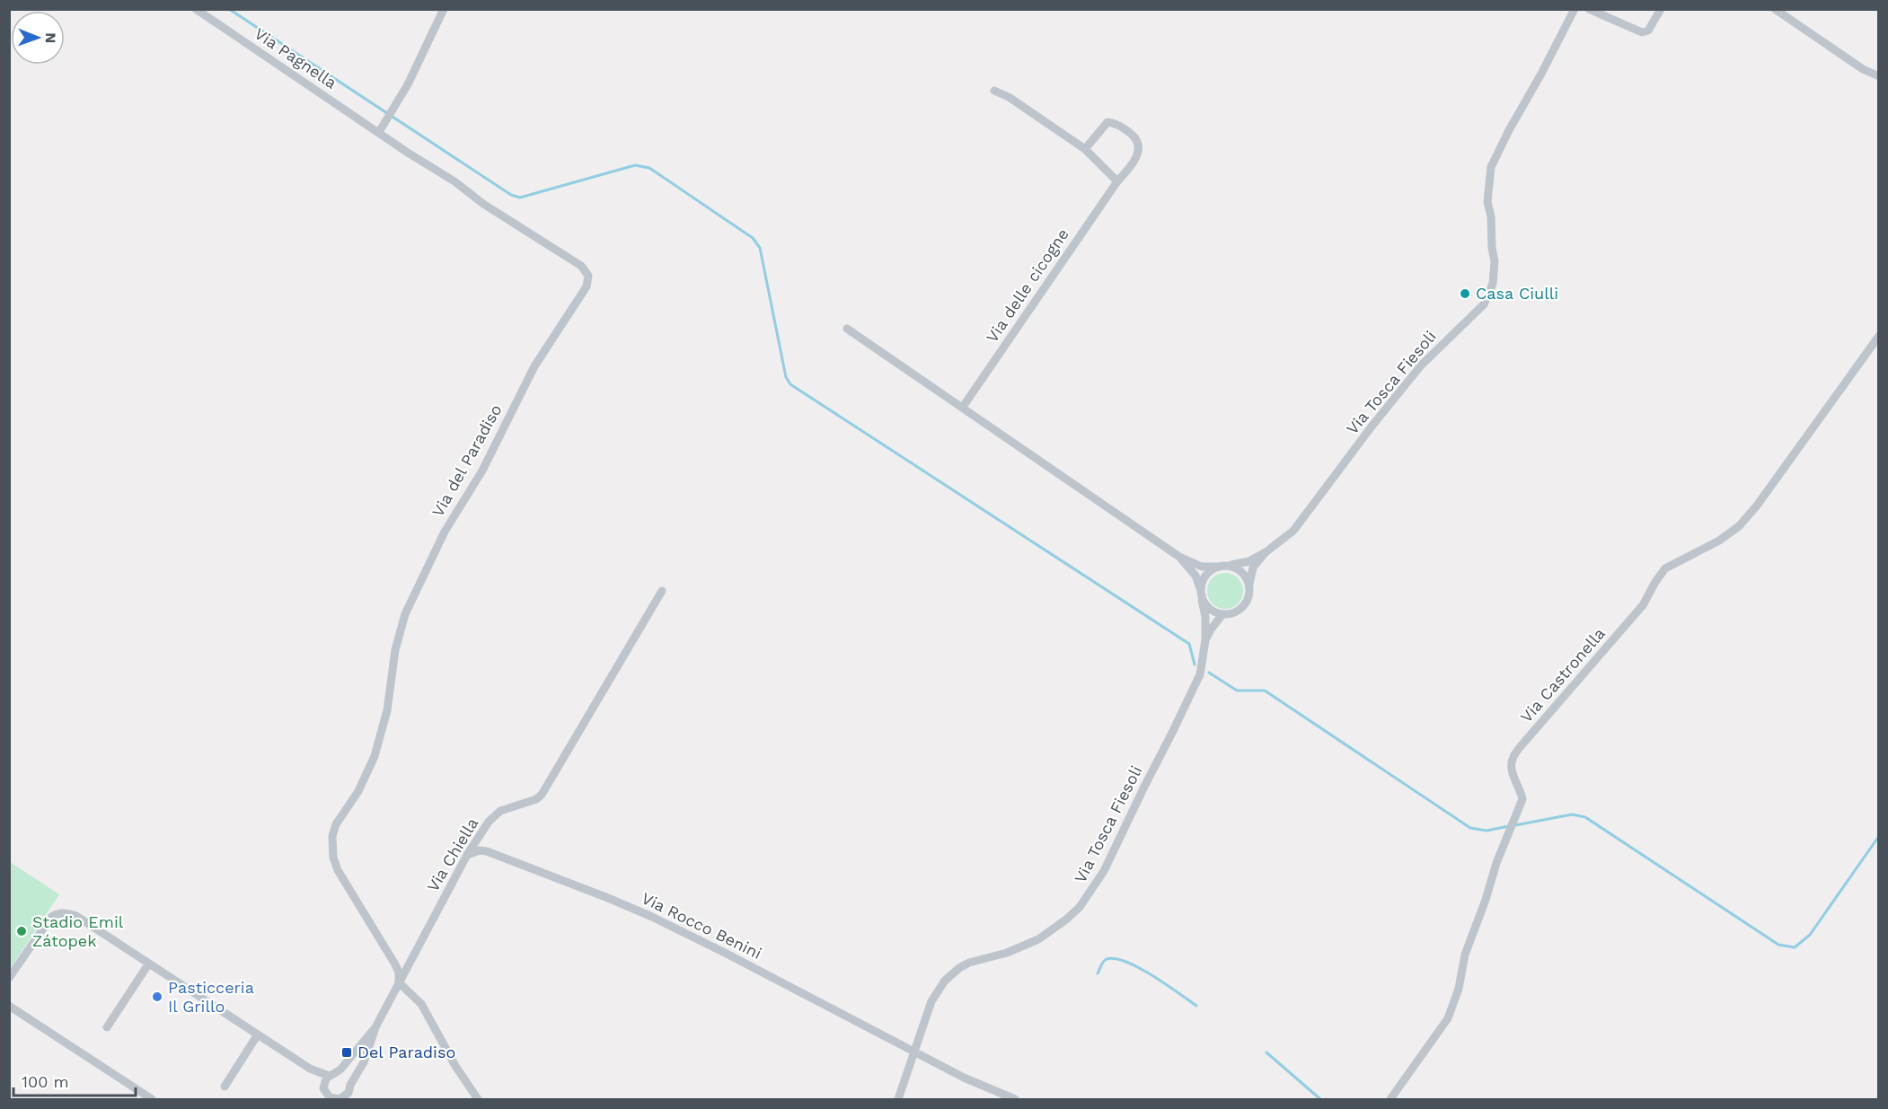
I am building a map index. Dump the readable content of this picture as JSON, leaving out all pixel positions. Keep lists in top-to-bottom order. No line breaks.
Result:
{"streets":{"street":["Via Pagnella","Via delle cicogne","Via Tosca Fiesoli","Via del Paradiso","Via Castronella","Via Chiella","Via Rocco Benini"]},"crossings":[["Via Pagnella","Via del Paradiso"],["Via Tosca Fiesoli","Via Rocco Benini"],["Via del Paradiso","Via Chiella"],["Via Chiella","Via Rocco Benini"]],"places":{"other":["Casa Ciulli","Stadio Emil Zátopek","Pasticceria Il Grillo"],"transit":["Del Paradiso"]},"scale_bar":"100 m","north":"right"}
